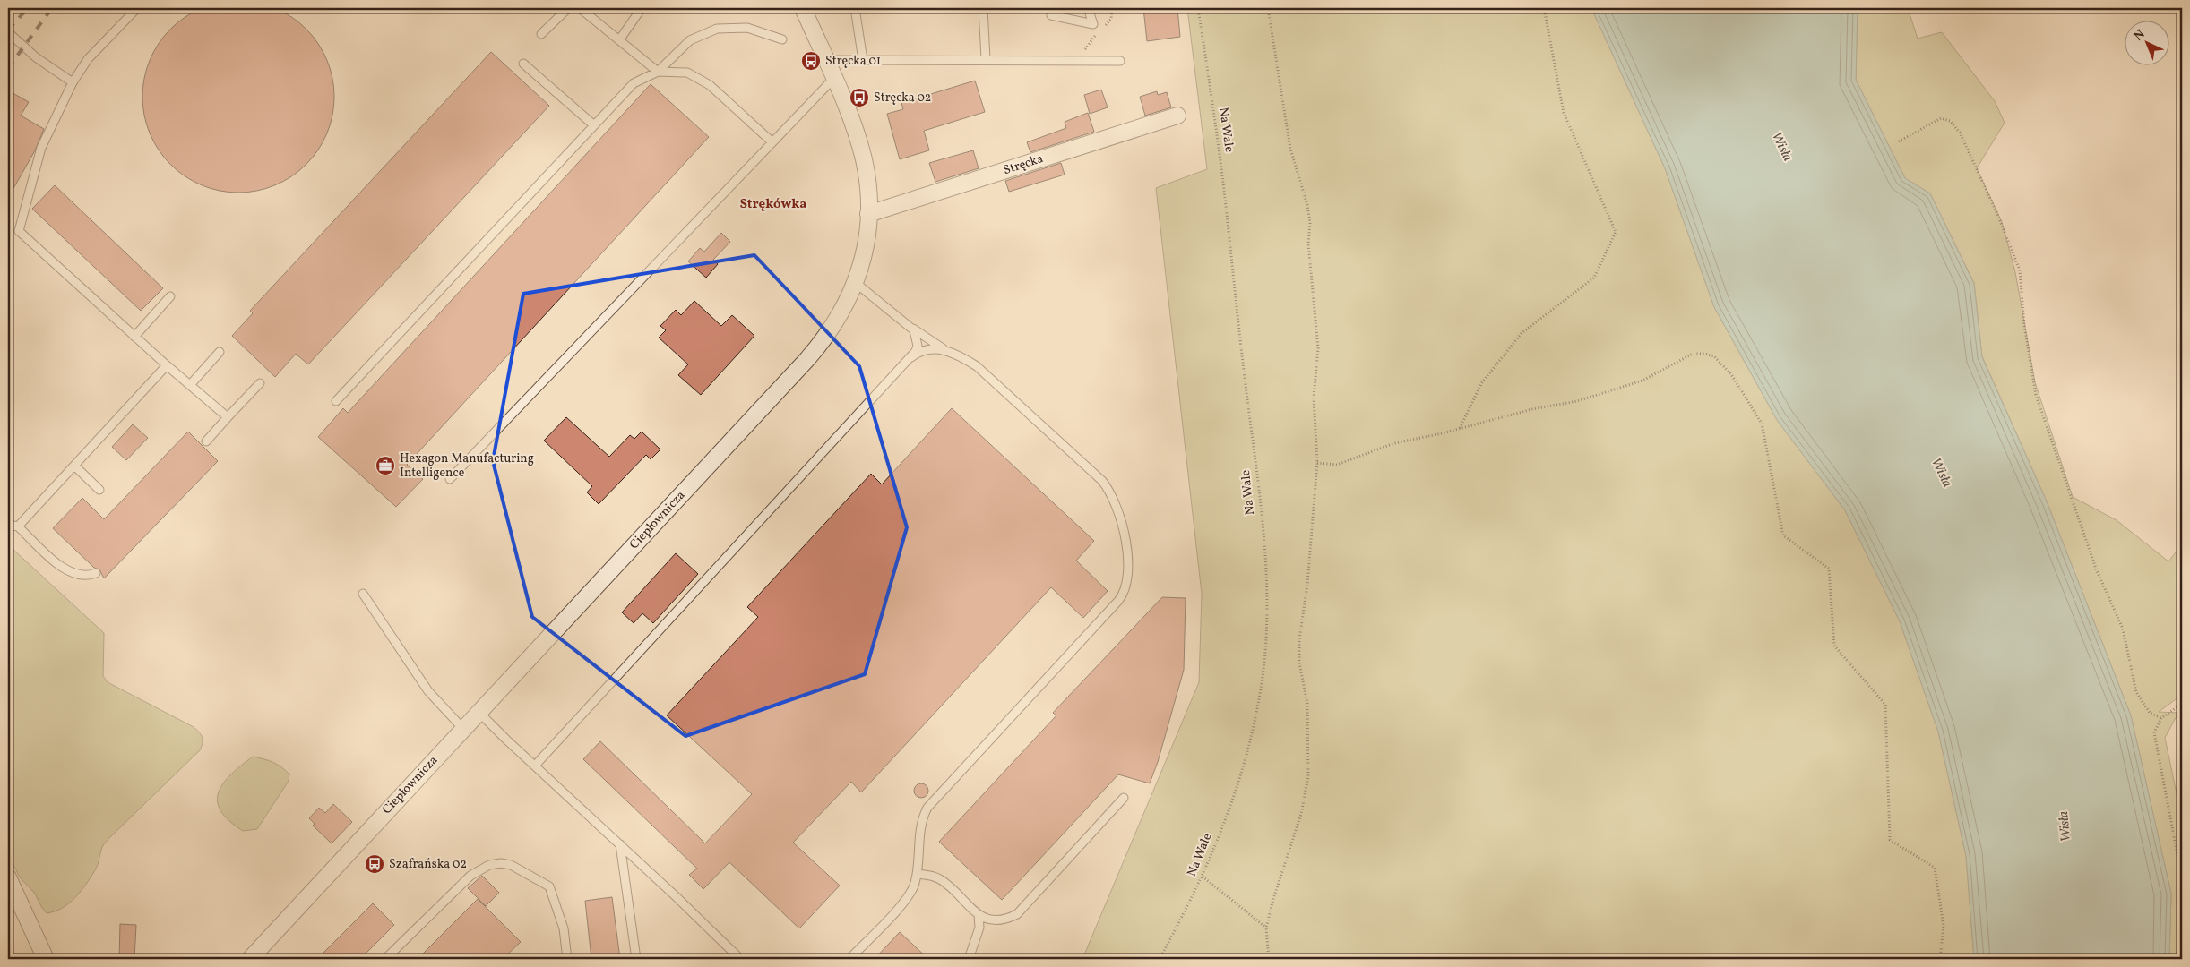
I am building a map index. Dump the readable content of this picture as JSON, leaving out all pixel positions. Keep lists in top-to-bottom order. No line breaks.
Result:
{"streets":{"street":["Stręcka","Ciepłownicza"],"path":["Na Wale"]},"crossings":[["Stręcka","Ciepłownicza"]],"districts":["Strękówka"],"water":["Wisła"],"places":{"bus stop":["Stręcka 01","Stręcka 02","Szafrańska 02"],"office":["Hexagon Manufacturing Intelligence"]},"north":"top left"}
